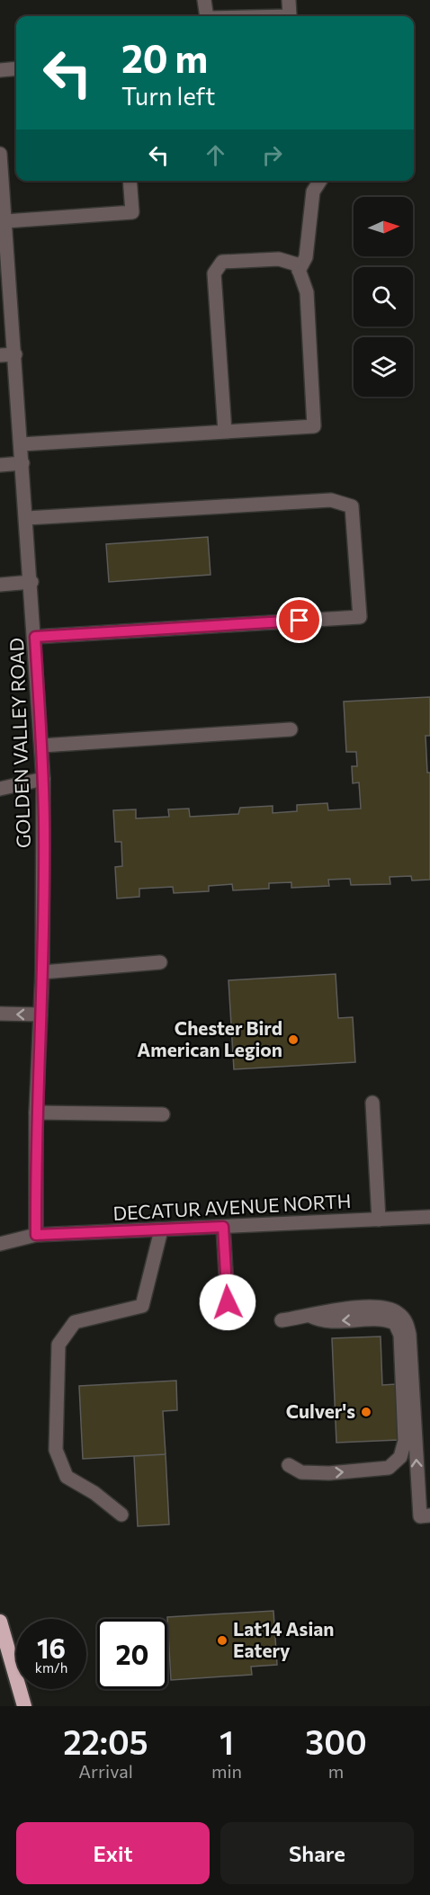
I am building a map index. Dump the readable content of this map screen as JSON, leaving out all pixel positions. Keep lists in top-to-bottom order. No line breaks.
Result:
{"streets":{"street":["GOLDEN VALLEY ROAD","DECATUR AVENUE NORTH"]},"crossings":[["GOLDEN VALLEY ROAD","DECATUR AVENUE NORTH"]],"places":["Chester Bird American Legion","Culver's","Lat14 Asian Eatery"],"north":"right","page":{"turn":["20 m","Turn left"],"speed":"16 km/h","limit":"20","eta":["22:05","Arrival","1","min","300","m"],"buttons":["Exit","Share"]}}
